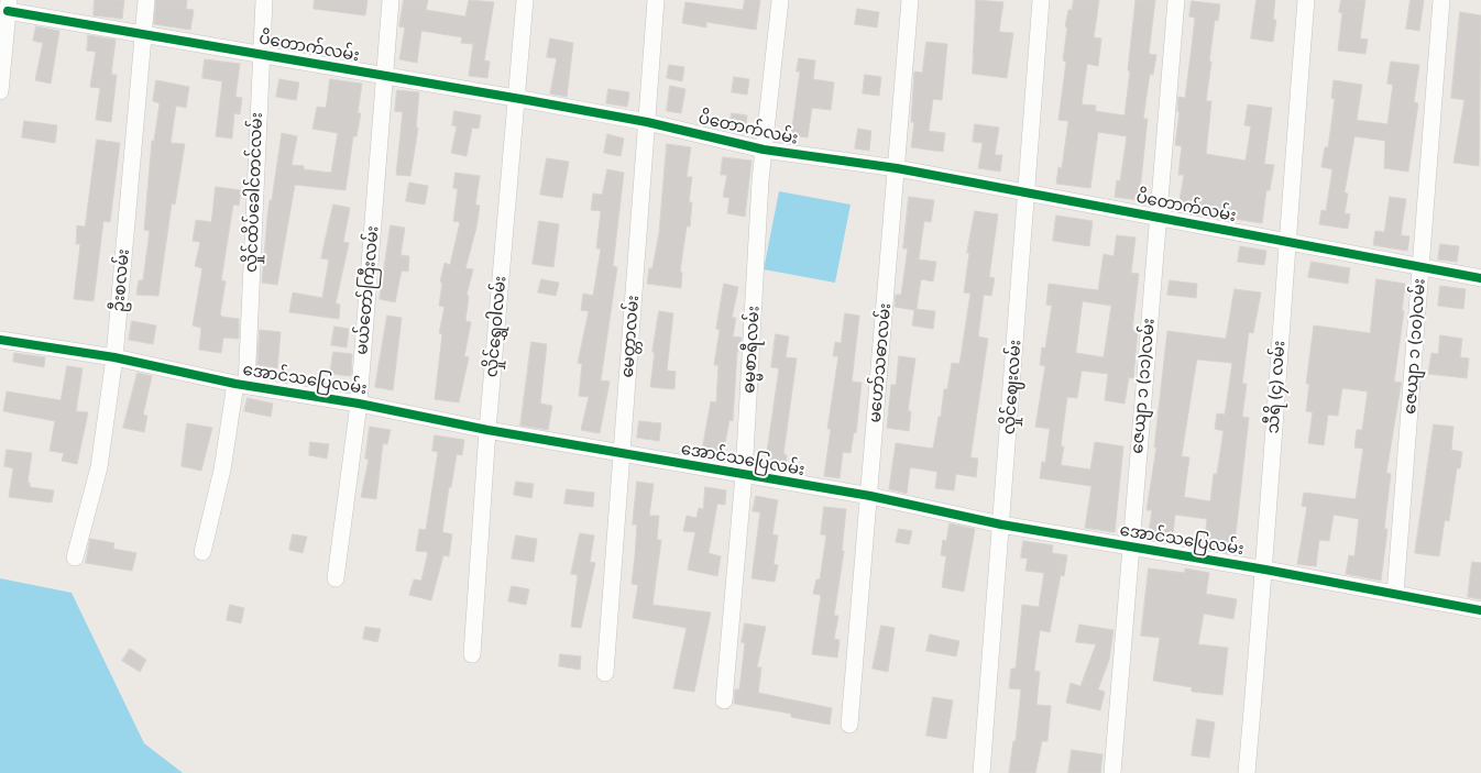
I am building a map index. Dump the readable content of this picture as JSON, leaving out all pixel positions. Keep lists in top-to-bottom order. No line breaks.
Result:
{"streets":{"street":["ပိတောက်လမ်း","လှိုင်ထိပ်ခေါင်တင်လမ်း","ဦးစလမ်း","မယ်တော်ကြီးလမ်း","လှိုင်ရွှေဝါလမ်း","မေတ္တာလမ်း","ဇေယျာ ၁ (၁၀)လမ်း","ဓမ္မစာရီလမ်း","မဟော်သဓာလမ်း","အောင်သပြေလမ်း","ဇေယျာ ၁ (၁၁)လမ်း","လှိုင်ဈေးလမ်း","သီရိ (၄) လမ်း"]},"crossings":[["ပိတောက်လမ်း","လှိုင်ထိပ်ခေါင်တင်လမ်း"],["ပိတောက်လမ်း","ဦးစလမ်း"],["ပိတောက်လမ်း","မယ်တော်ကြီးလမ်း"],["ပိတောက်လမ်း","လှိုင်ရွှေဝါလမ်း"],["ပိတောက်လမ်း","မေတ္တာလမ်း"],["ပိတောက်လမ်း","ဇေယျာ ၁ (၁၀)လမ်း"],["ပိတောက်လမ်း","ဓမ္မစာရီလမ်း"],["ပိတောက်လမ်း","မဟော်သဓာလမ်း"],["ပိတောက်လမ်း","ဇေယျာ ၁ (၁၁)လမ်း"],["ပိတောက်လမ်း","လှိုင်ဈေးလမ်း"],["ပိတောက်လမ်း","သီရိ (၄) လမ်း"],["လှိုင်ထိပ်ခေါင်တင်လမ်း","အောင်သပြေလမ်း"],["ဦးစလမ်း","အောင်သပြေလမ်း"],["မယ်တော်ကြီးလမ်း","အောင်သပြေလမ်း"],["လှိုင်ရွှေဝါလမ်း","အောင်သပြေလမ်း"],["မေတ္တာလမ်း","အောင်သပြေလမ်း"],["ဇေယျာ ၁ (၁၀)လမ်း","အောင်သပြေလမ်း"],["ဓမ္မစာရီလမ်း","အောင်သပြေလမ်း"],["မဟော်သဓာလမ်း","အောင်သပြေလမ်း"],["အောင်သပြေလမ်း","ဇေယျာ ၁ (၁၁)လမ်း"],["အောင်သပြေလမ်း","လှိုင်ဈေးလမ်း"],["အောင်သပြေလမ်း","သီရိ (၄) လမ်း"]]}
